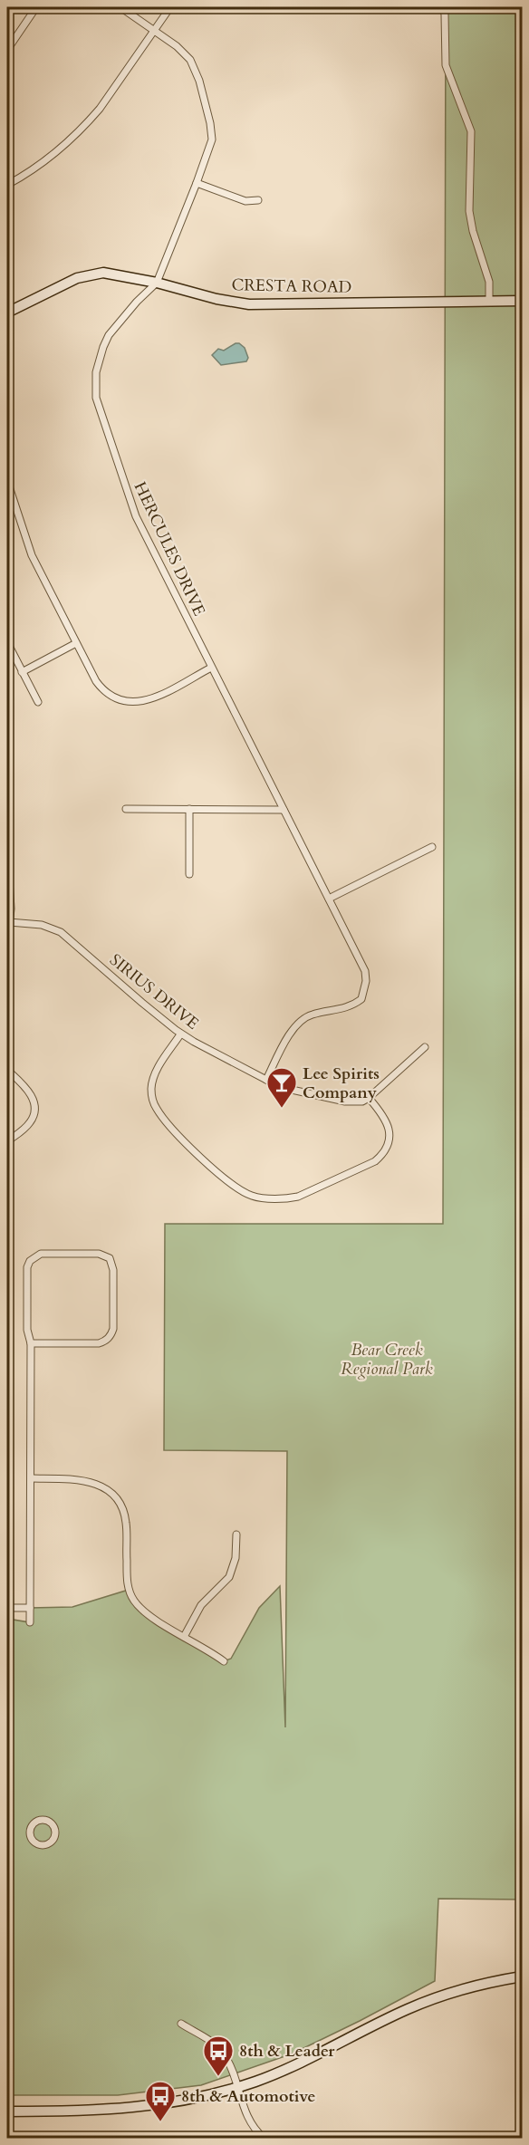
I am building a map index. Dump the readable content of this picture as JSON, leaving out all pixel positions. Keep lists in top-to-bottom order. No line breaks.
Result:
{"streets":{"main road":["CRESTA ROAD"],"street":["HERCULES DRIVE","SIRIUS DRIVE"]},"crossings":[["CRESTA ROAD","HERCULES DRIVE"],["HERCULES DRIVE","SIRIUS DRIVE"]],"parks":["Bear Creek Regional Park"],"places":{"bar":["Lee Spirits Company"],"bus stop":["8th & Leader","8th & Automotive"]}}
